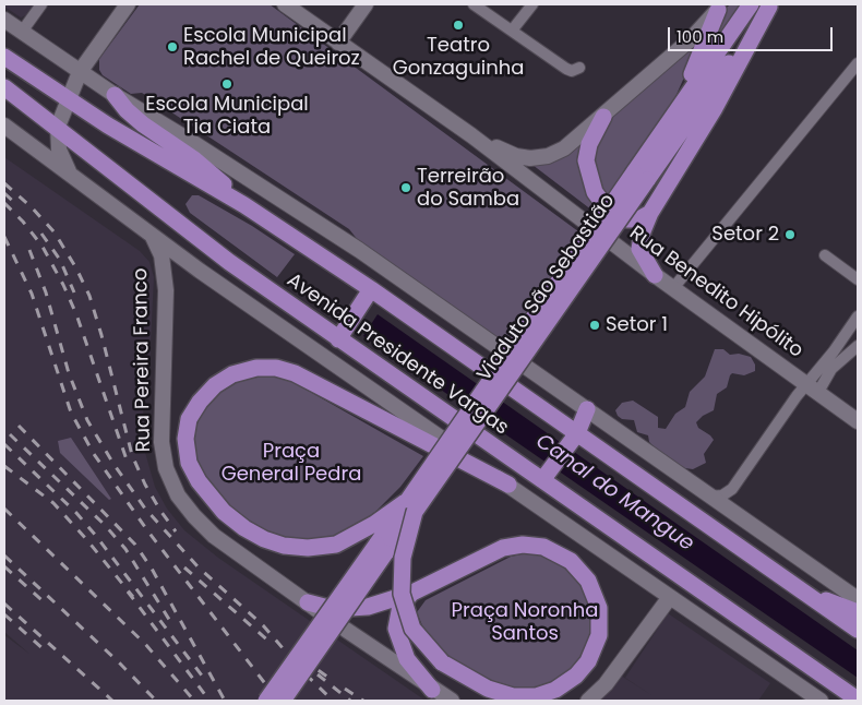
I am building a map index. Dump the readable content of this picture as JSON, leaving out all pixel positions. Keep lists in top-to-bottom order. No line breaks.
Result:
{"streets":{"main road":["Viaduto São Sebastião","Rua Benedito Hipólito","Avenida Presidente Vargas","Rua Pereira Franco"]},"water":["Canal do Mangue"],"parks":["Praça General Pedra","Praça Noronha Santos"],"places":["Teatro Gonzaguinha","Escola Municipal Rachel de Queiroz","Escola Municipal Tia Ciata","Terreirão do Samba","Setor 2","Setor 1"],"scale_bar":"100 m"}
